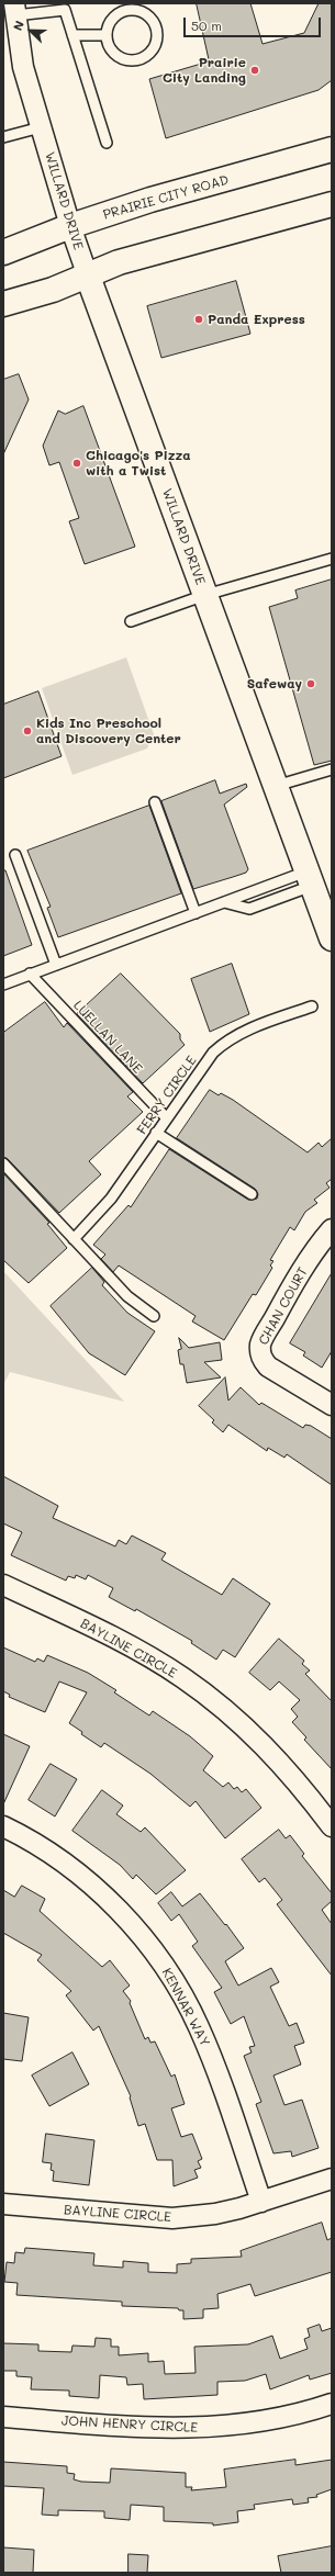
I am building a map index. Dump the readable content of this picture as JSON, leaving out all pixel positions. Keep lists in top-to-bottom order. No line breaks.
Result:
{"streets":{"street":["PRAIRIE CITY ROAD","WILLARD DRIVE","CHAN COURT","BAYLINE CIRCLE","KENNAR WAY","JOHN HENRY CIRCLE"],"lane":["LUELLAN LANE","FERRY CIRCLE"]},"crossings":[["PRAIRIE CITY ROAD","WILLARD DRIVE"],["LUELLAN LANE","FERRY CIRCLE"],["BAYLINE CIRCLE","KENNAR WAY"]],"places":["Prairie City Landing","Panda Express","Chicago's Pizza with a Twist","Safeway","Kids Inc Preschool and Discovery Center"],"scale_bar":"50 m","north":"top left"}
